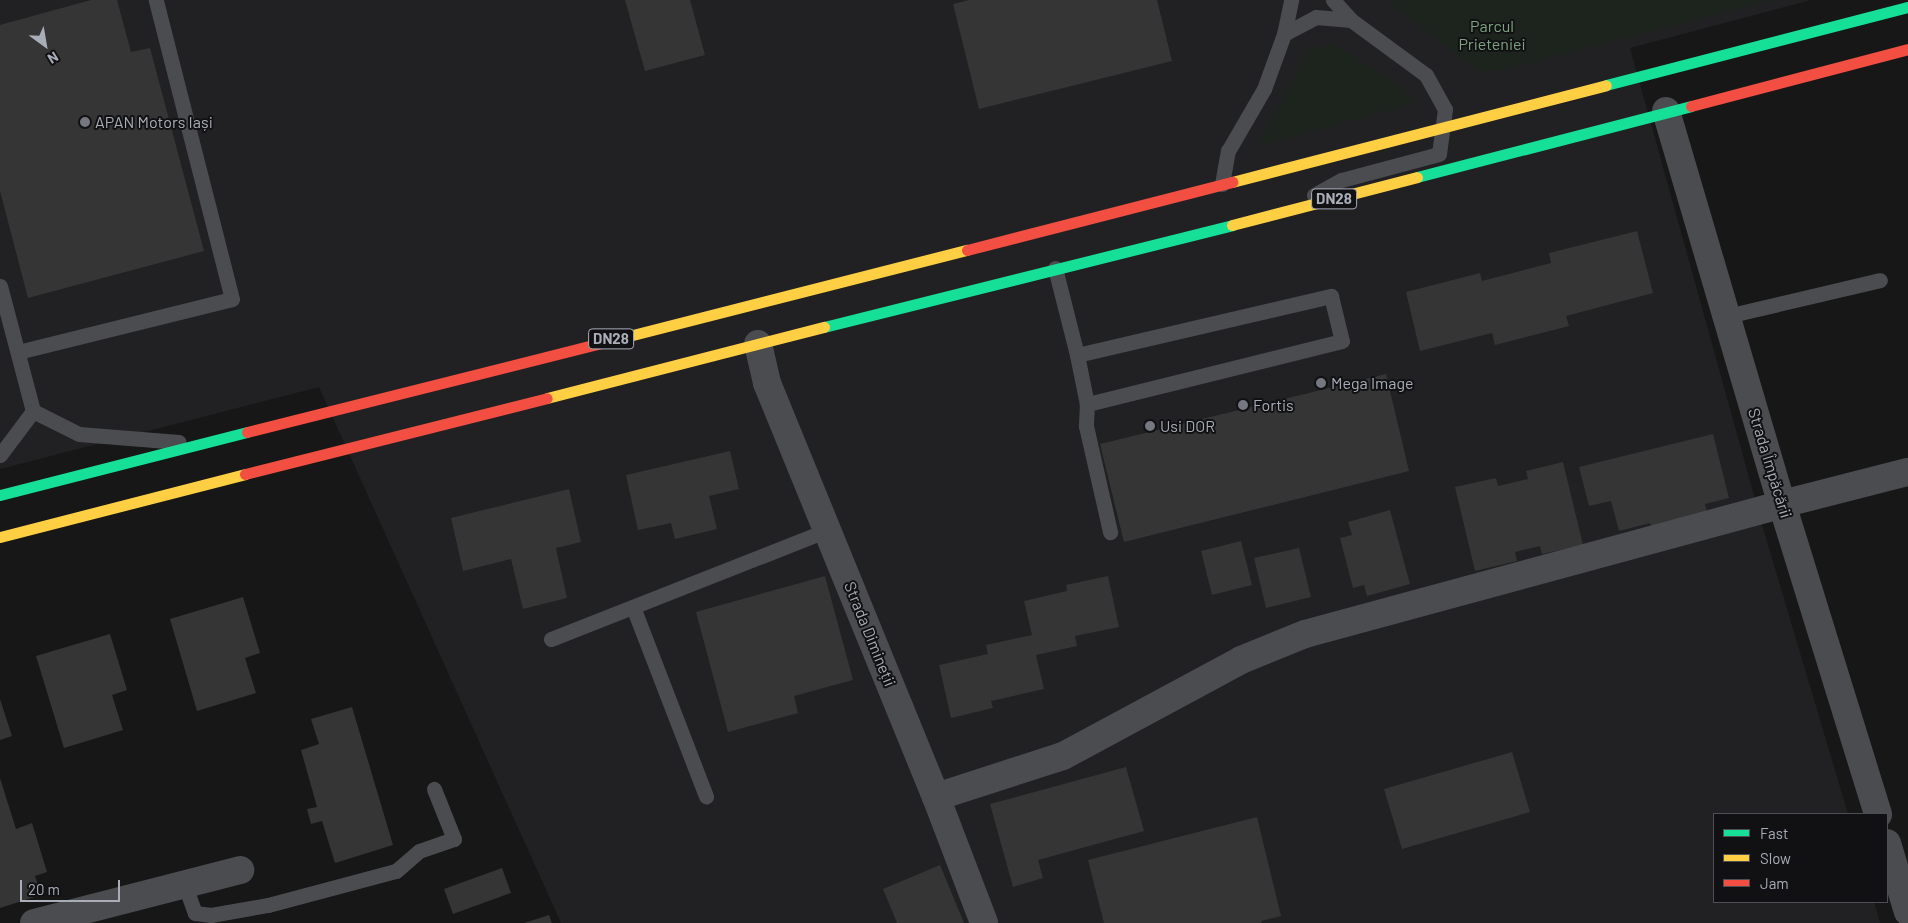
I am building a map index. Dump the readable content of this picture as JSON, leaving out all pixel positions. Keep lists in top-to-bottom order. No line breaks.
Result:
{"streets":{"highway":["DN28"],"street":["Strada Împăcării","Strada Dimineții"]},"crossings":[["DN28","Strada Împăcării"],["DN28","Strada Dimineții"]],"parks":["Parcul Prieteniei"],"places":["APAN Motors Iași","Mega Image","Fortis","Usi DOR"],"legend":["Fast","Slow","Jam"],"scale_bar":"20 m","north":"bottom right"}
